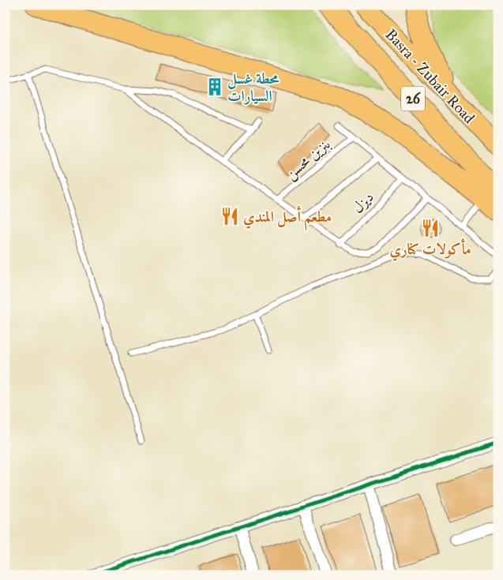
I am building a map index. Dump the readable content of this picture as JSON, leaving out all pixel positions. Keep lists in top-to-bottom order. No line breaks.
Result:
{"streets":{"highway":["Basra - Zubair Road","26"],"lane":["بنزين محسن","ديزل"]},"places":{"building":["محطة غسل السيارات"],"restaurant":["مطعم أصل المندي","مأكولات كناري"]}}
